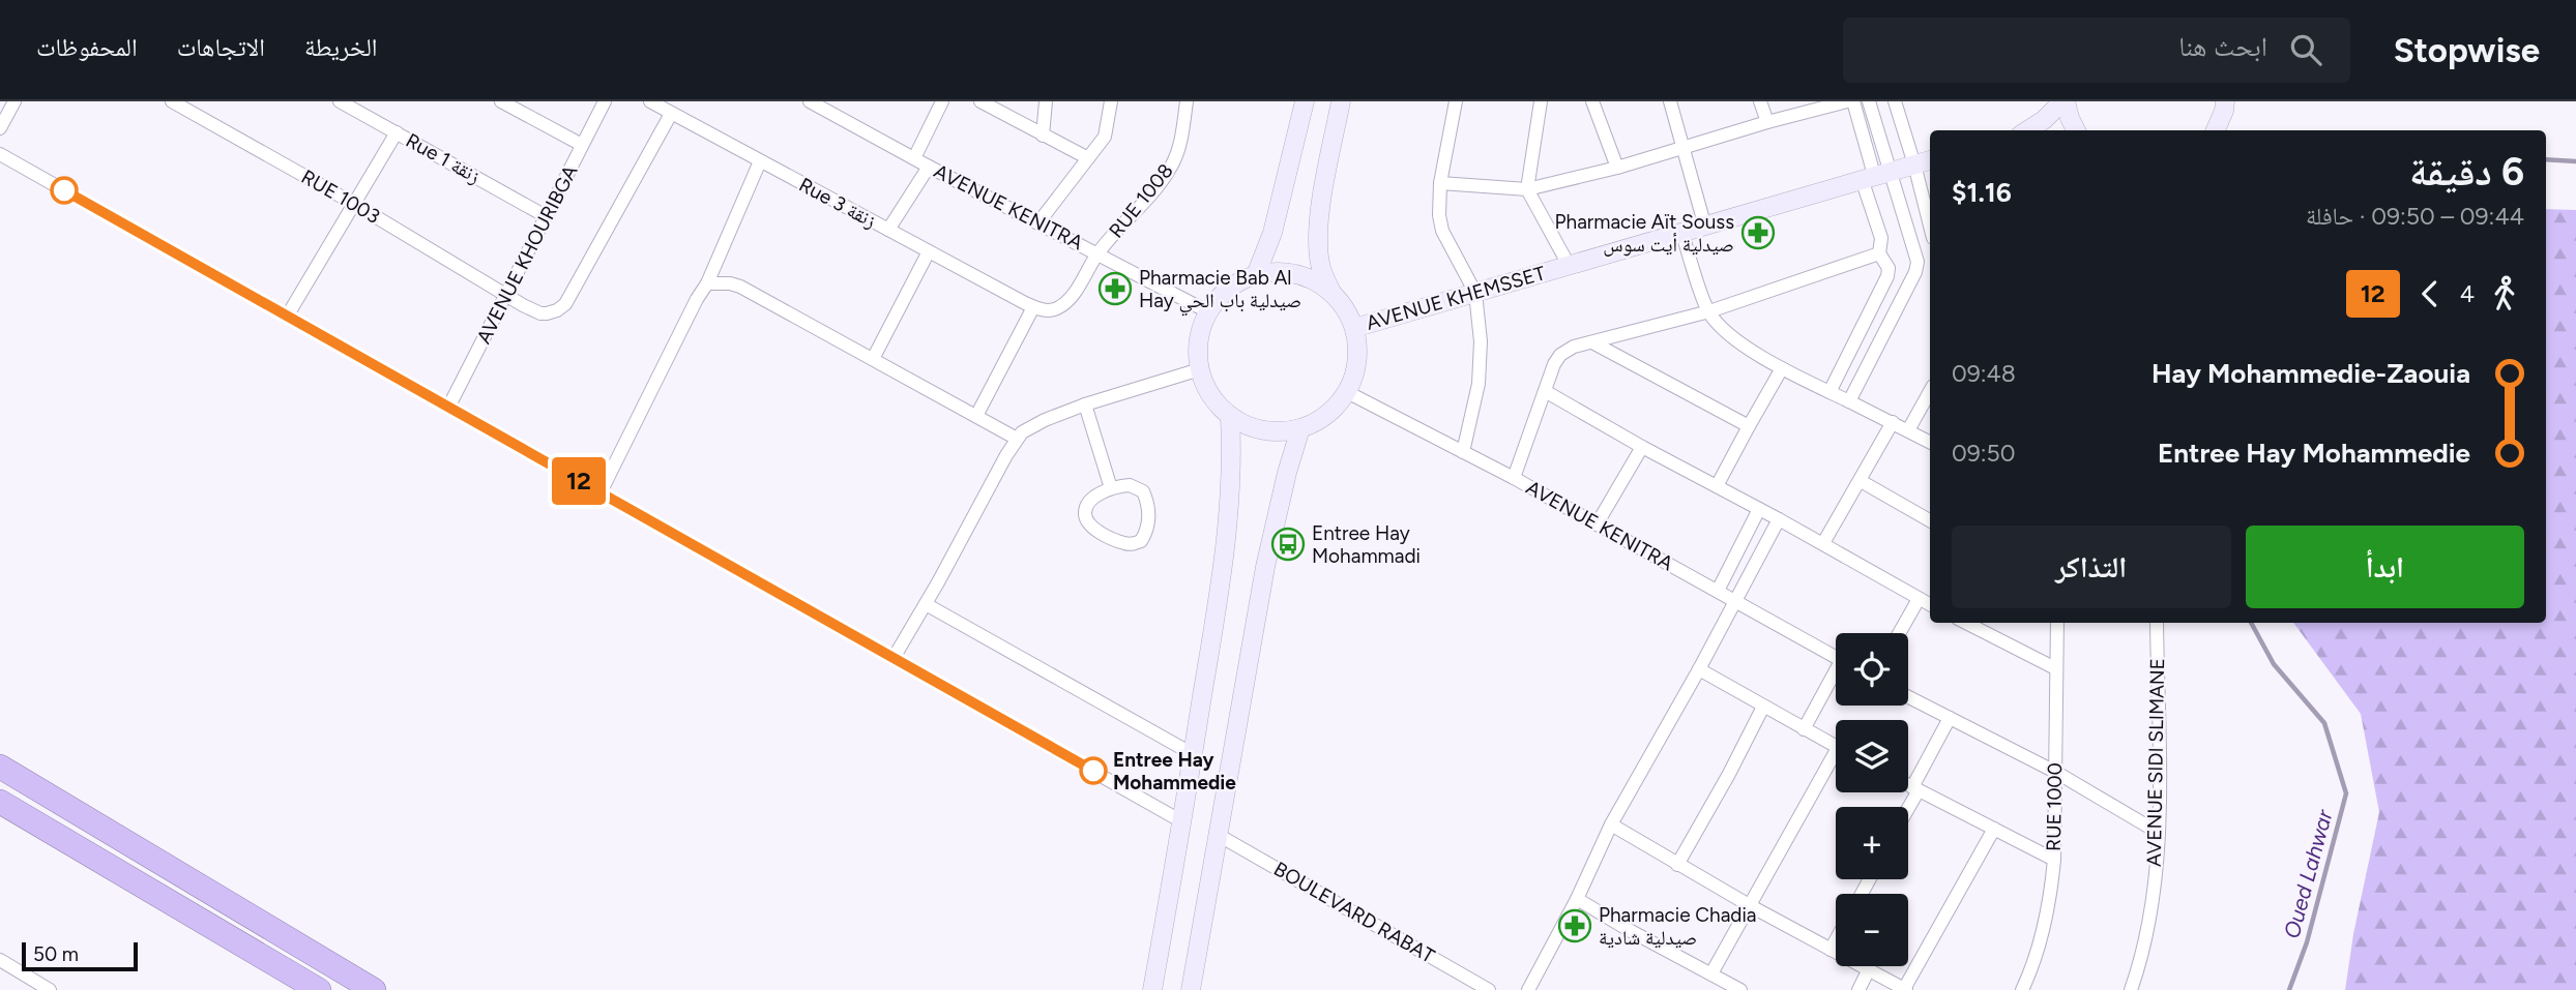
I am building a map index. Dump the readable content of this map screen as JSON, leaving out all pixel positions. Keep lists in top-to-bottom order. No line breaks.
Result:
{"streets":{"main road":["AVENUE KHEMSSET"],"street":["Rue 1 زنقة","RUE 1003","RUE 1008","Rue 3 زنقة","AVENUE KENITRA","AVENUE KHOURIBGA","AVENUE SIDI SLIMANE","RUE 1000","BOULEVARD RABAT"]},"crossings":[["Rue 1 زنقة","AVENUE KHOURIBGA"],["RUE 1003","Rue 3 زنقة"],["RUE 1003","AVENUE KHOURIBGA"],["RUE 1008","Rue 3 زنقة"],["RUE 1008","AVENUE KENITRA"],["AVENUE KENITRA","AVENUE KHEMSSET"]],"water":["Oued Lahwar"],"places":{"pharmacy":["Pharmacie Aït Souss صيدلية أيت سوس","Pharmacie Bab Al Hay صيدلية باب الحي","Pharmacie Chadia صيدلية شادية"],"bus stop":["Entree Hay Mohammadi"],"other":["Entree Hay Mohammedie"]},"lines":["bus line 12"],"scale_bar":"50 m","page":{"header":"Stopwise","search":"ابحث هنا","nav":["الخريطة","الاتجاهات","المحفوظات"],"on_map":"12","heading":["6 دقيقة","09:44 – 09:50 · حافلة","$1.16"],"legs":["4","12"],"list":[{"name":"Hay Mohammedie-Zaouia","value":"09:48"},{"name":"Entree Hay Mohammedie","value":"09:50"}],"buttons":["ابدأ","التذاكر"],"map_buttons":["+","−"],"scale":"50 m"}}
